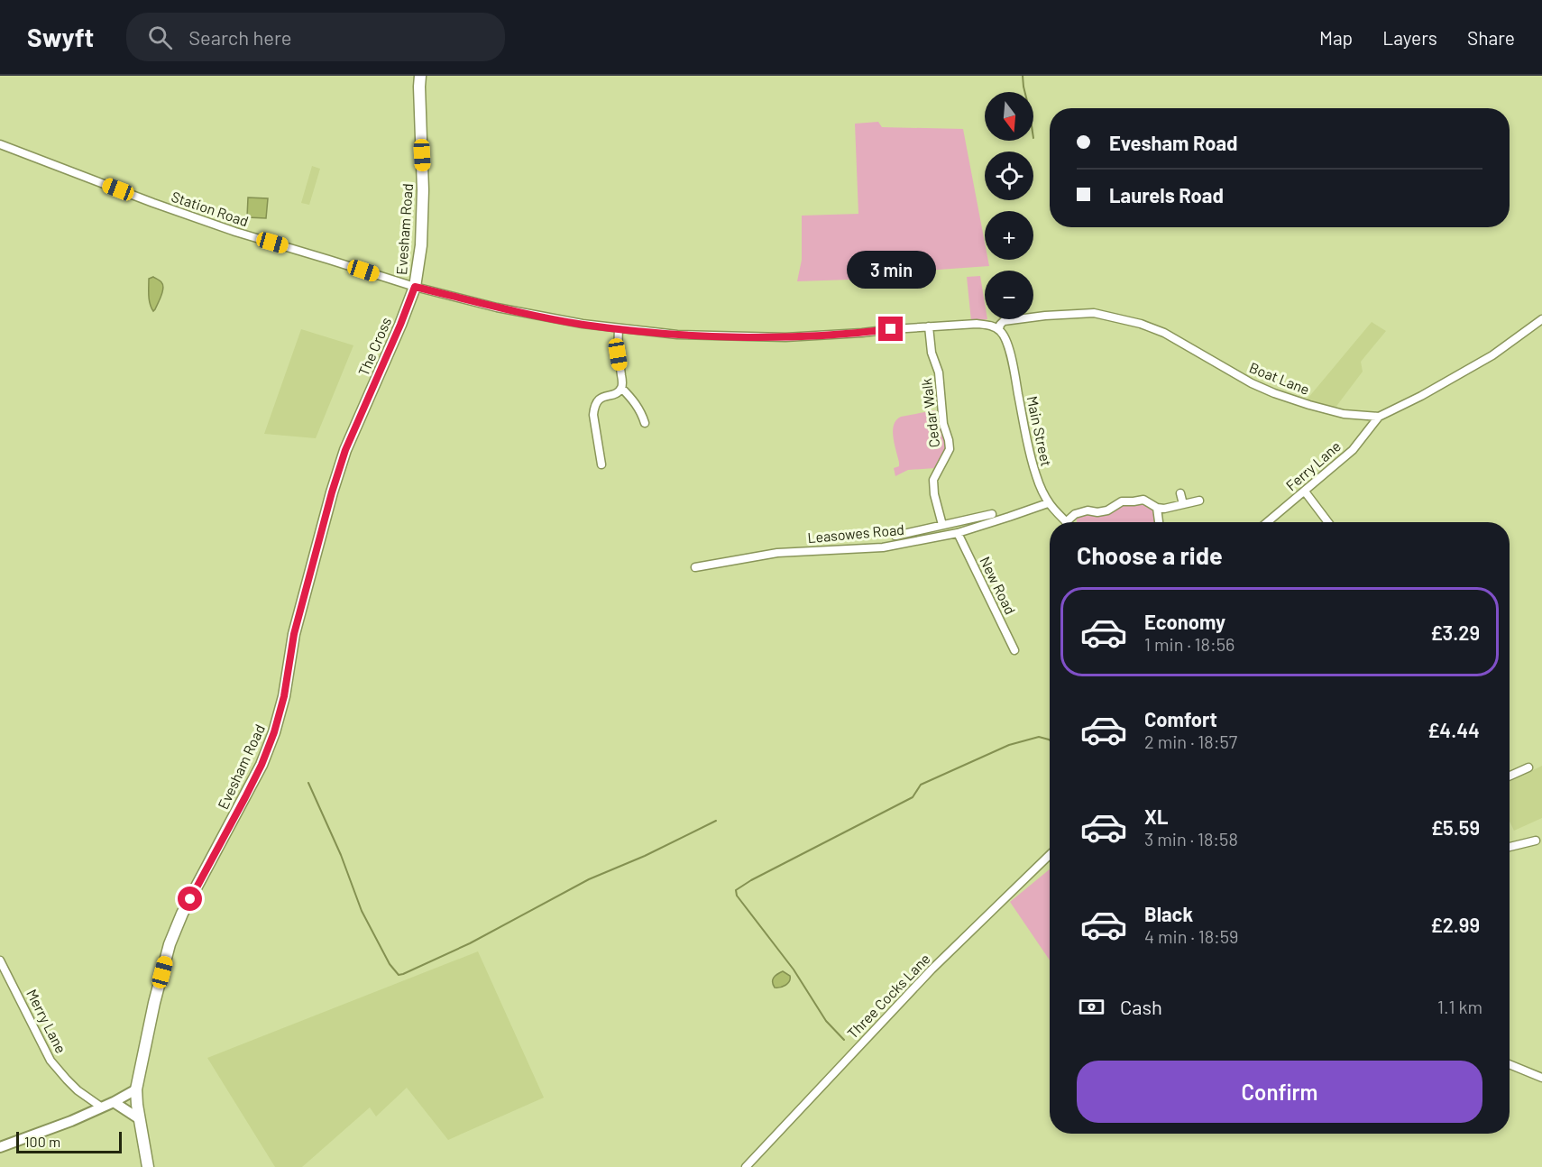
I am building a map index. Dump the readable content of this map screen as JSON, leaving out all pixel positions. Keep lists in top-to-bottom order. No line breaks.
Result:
{"streets":{"main road":["Evesham Road","The Cross"],"street":["Station Road","Boat Lane","Cedar Walk","Main Street","Ferry Lane","Leasowes Road","New Road","Three Cocks Lane","Merry Lane"]},"crossings":[["Station Road","Evesham Road"],["Station Road","The Cross"],["Station Road","Boat Lane"],["Station Road","Cedar Walk"],["Station Road","Main Street"],["Evesham Road","The Cross"],["Boat Lane","Main Street"],["Boat Lane","Ferry Lane"],["Main Street","Leasowes Road"],["Leasowes Road","New Road"]],"scale_bar":"100 m","north":"bottom","page":{"header":"Swyft","search":"Search here","nav":["Map","Layers","Share"],"map_buttons":["+","−"],"banner":["Evesham Road","Laurels Road"],"bubble":"3 min","heading":"Choose a ride","list":[{"name":"Economy","note":"1 min · 18:56","value":"£3.29"},{"name":"Comfort","note":"2 min · 18:57","value":"£4.44"},{"name":"XL","note":"3 min · 18:58","value":"£5.59"},{"name":"Black","note":"4 min · 18:59","value":"£2.99"}],"pay":["Cash","1.1 km"],"buttons":"Confirm","scale":"100 m"}}
